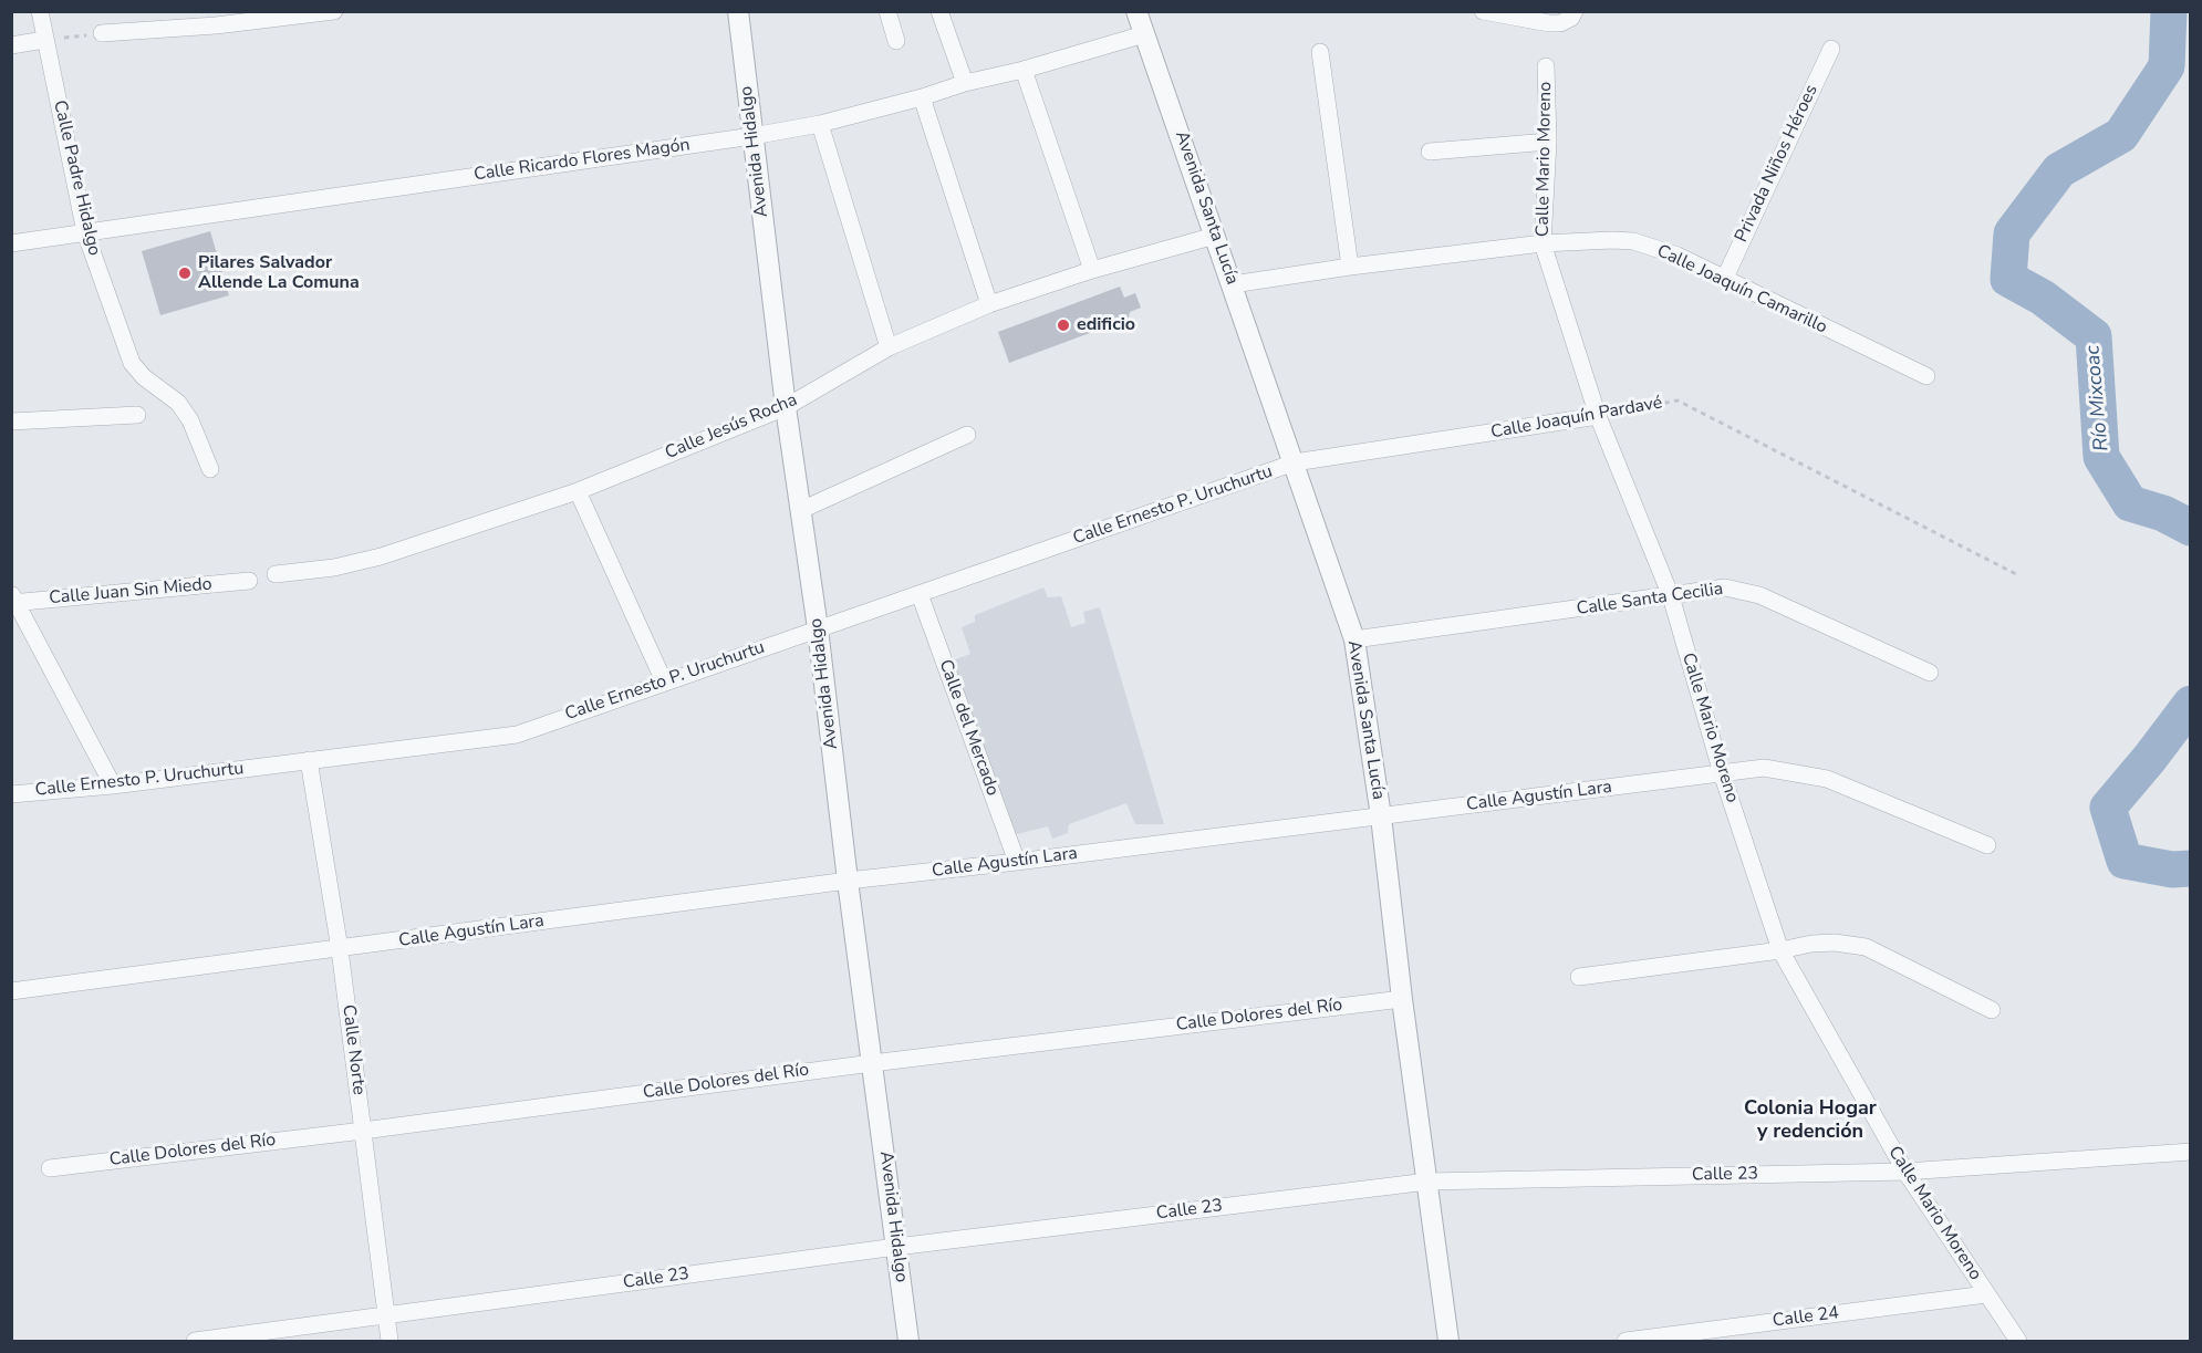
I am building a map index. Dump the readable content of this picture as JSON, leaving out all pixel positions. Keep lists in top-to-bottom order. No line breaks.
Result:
{"streets":{"street":["Avenida Hidalgo","Calle Mario Moreno","Calle Ricardo Flores Magón","Privada Niños Héroes","Calle Padre Hidalgo","Avenida Santa Lucía","Calle Joaquín Camarillo","Calle Joaquín Pardavé","Calle Jesús Rocha","Calle Ernesto P. Uruchurtu","Calle Juan Sin Miedo","Calle Santa Cecilia","Calle del Mercado","Calle Agustín Lara","Calle Dolores del Río","Calle Norte","Calle 23","Calle 24"]},"crossings":[["Avenida Hidalgo","Calle Ricardo Flores Magón"],["Avenida Hidalgo","Calle Jesús Rocha"],["Avenida Hidalgo","Calle Ernesto P. Uruchurtu"],["Avenida Hidalgo","Calle Agustín Lara"],["Avenida Hidalgo","Calle Dolores del Río"],["Avenida Hidalgo","Calle 23"],["Calle Mario Moreno","Calle Joaquín Camarillo"],["Calle Mario Moreno","Calle Joaquín Pardavé"],["Calle Mario Moreno","Calle Santa Cecilia"],["Calle Mario Moreno","Calle Agustín Lara"],["Calle Mario Moreno","Calle 23"],["Calle Mario Moreno","Calle 24"],["Calle Ricardo Flores Magón","Calle Padre Hidalgo"],["Calle Ricardo Flores Magón","Avenida Santa Lucía"],["Privada Niños Héroes","Calle Joaquín Camarillo"],["Avenida Santa Lucía","Calle Joaquín Camarillo"],["Avenida Santa Lucía","Calle Joaquín Pardavé"],["Avenida Santa Lucía","Calle Jesús Rocha"],["Avenida Santa Lucía","Calle Ernesto P. Uruchurtu"],["Avenida Santa Lucía","Calle Santa Cecilia"],["Avenida Santa Lucía","Calle Agustín Lara"],["Avenida Santa Lucía","Calle Dolores del Río"],["Avenida Santa Lucía","Calle 23"],["Calle Joaquín Pardavé","Calle Ernesto P. Uruchurtu"],["Calle Ernesto P. Uruchurtu","Calle del Mercado"],["Calle Ernesto P. Uruchurtu","Calle Norte"],["Calle del Mercado","Calle Agustín Lara"],["Calle Agustín Lara","Calle Norte"],["Calle Dolores del Río","Calle Norte"],["Calle Norte","Calle 23"]],"districts":["Colonia Hogar y redención"],"water":["Río Mixcoac"],"places":["Pilares Salvador Allende La Comuna","edificio"]}
